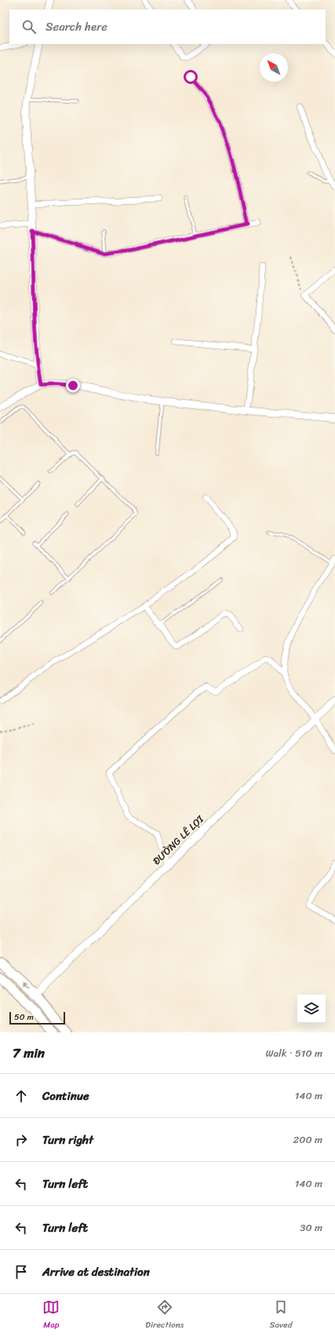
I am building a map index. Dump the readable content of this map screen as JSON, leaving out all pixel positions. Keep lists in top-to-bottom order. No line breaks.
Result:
{"streets":{"street":["ĐƯỜNG LÊ LỢI"]},"scale_bar":"50 m","north":"top left","page":{"search":"Search here","scale":"50 m","heading":["7 min","Walk · 510 m"],"list":[["Continue","140 m"],["Turn right","200 m"],["Turn left","140 m"],["Turn left","30 m"],"Arrive at destination"],"nav":["Map","Directions","Saved"]}}
